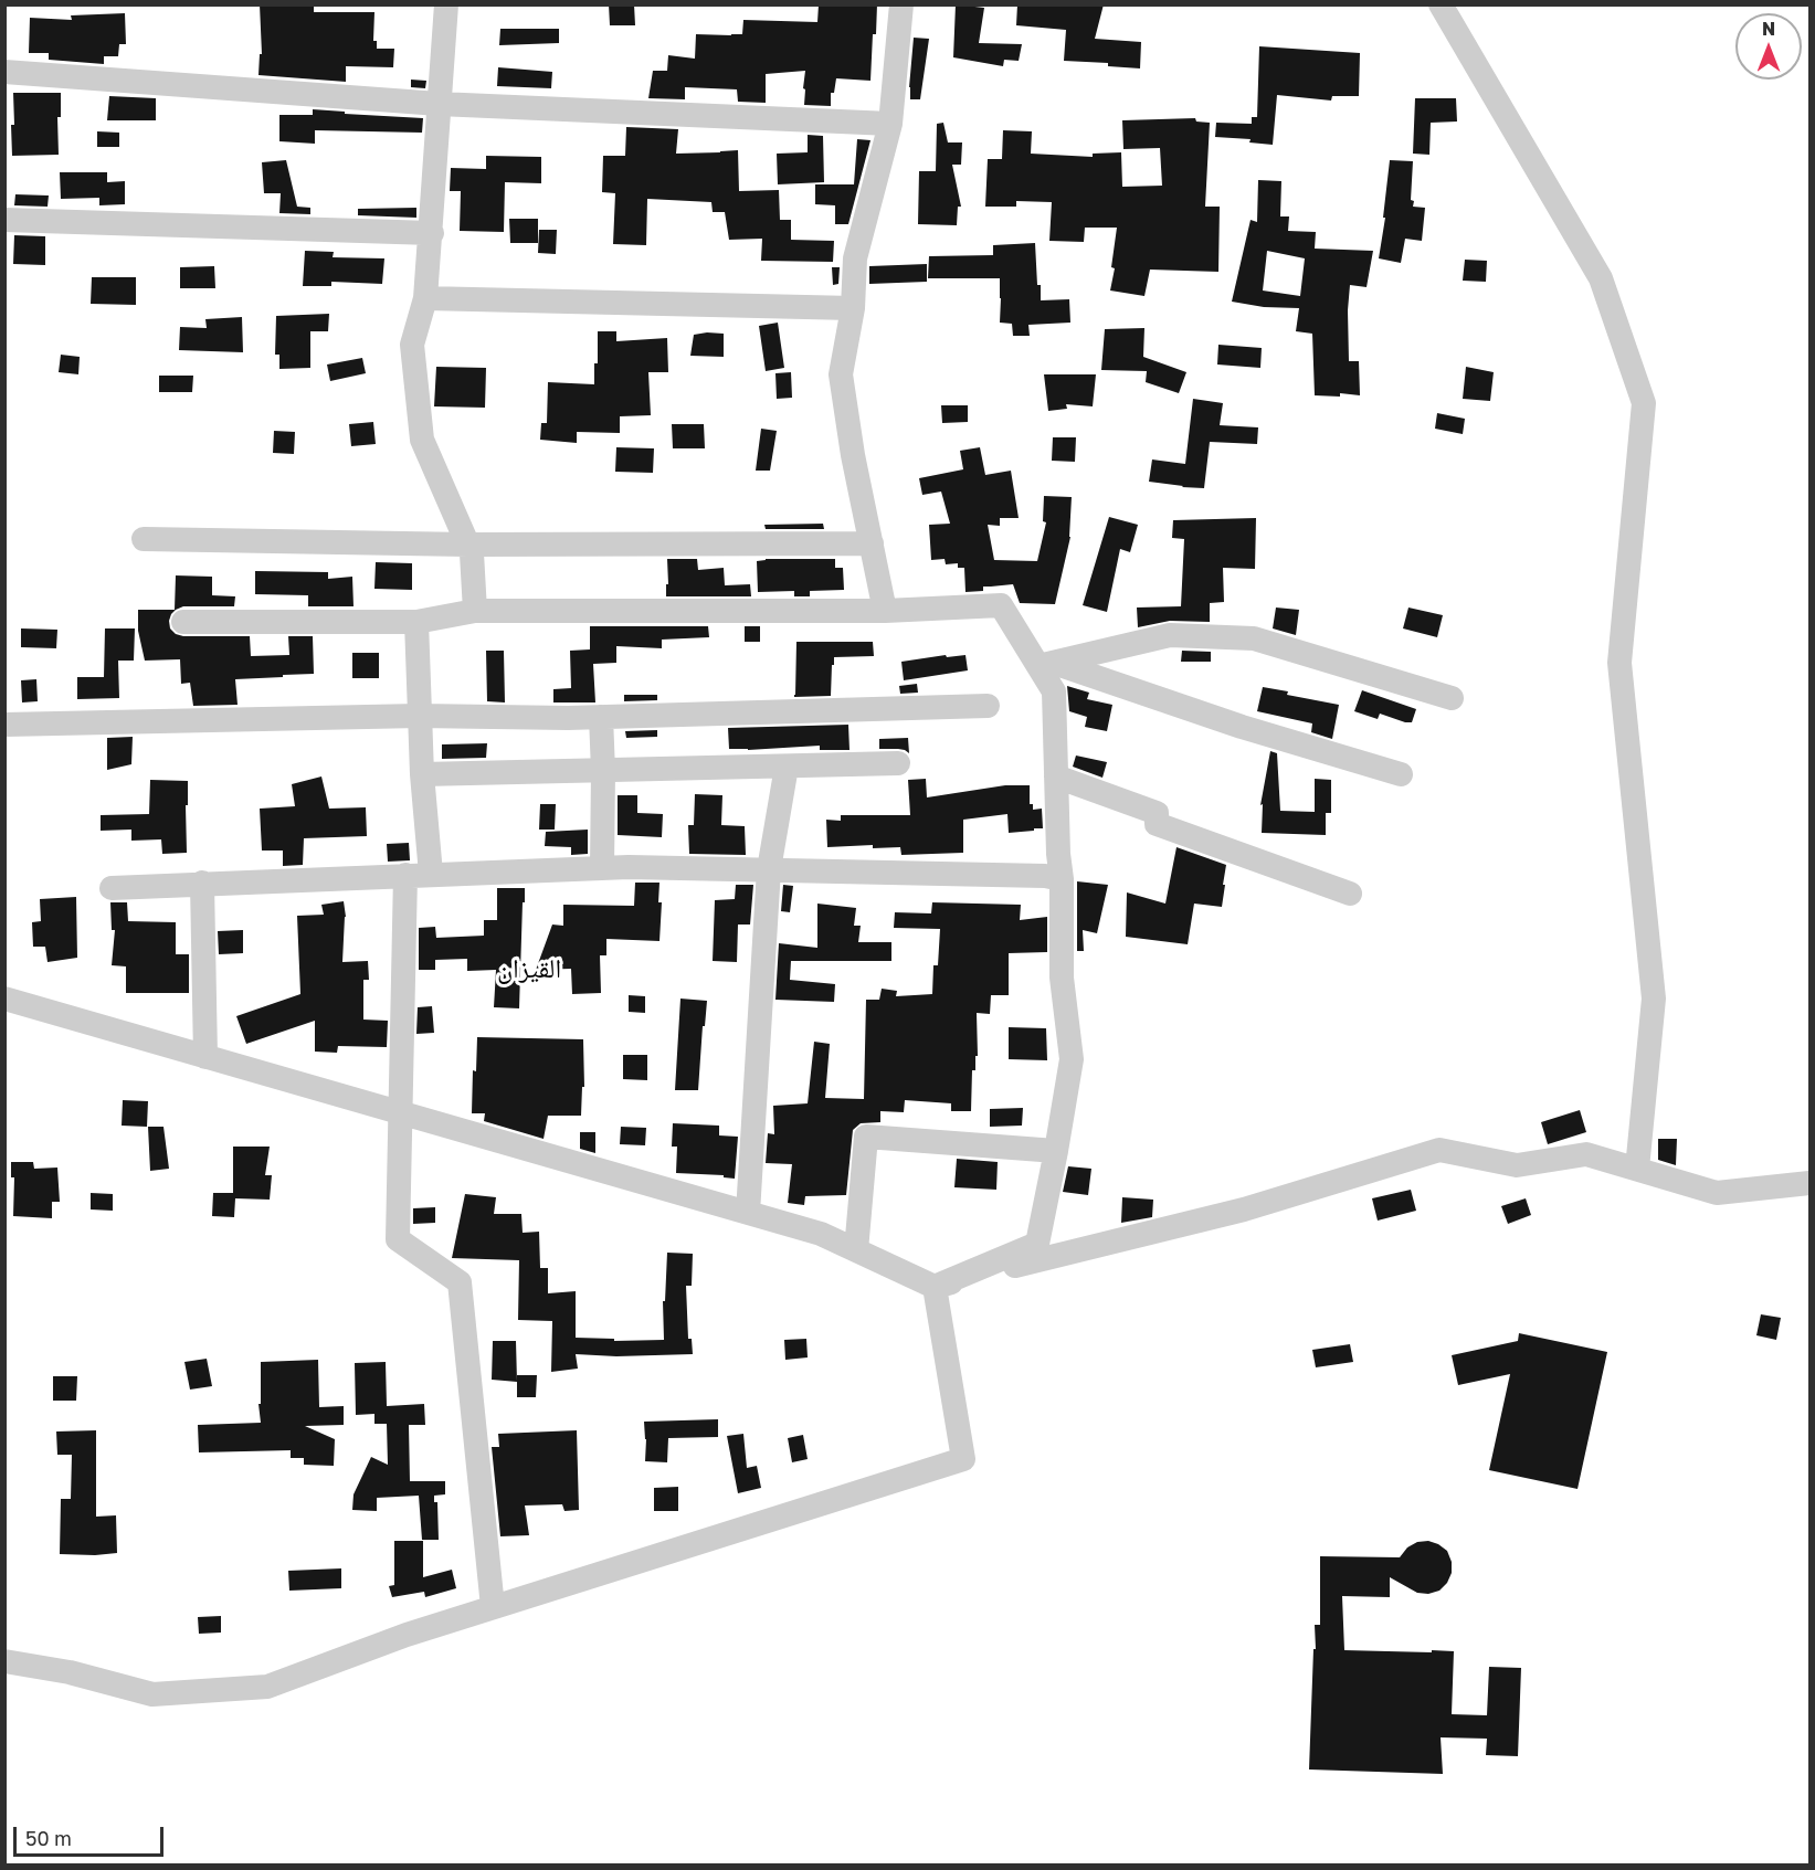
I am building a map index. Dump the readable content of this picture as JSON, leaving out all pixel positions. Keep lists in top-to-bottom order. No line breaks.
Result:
{"districts":["القيزان"],"scale_bar":"50 m","north":"top"}
